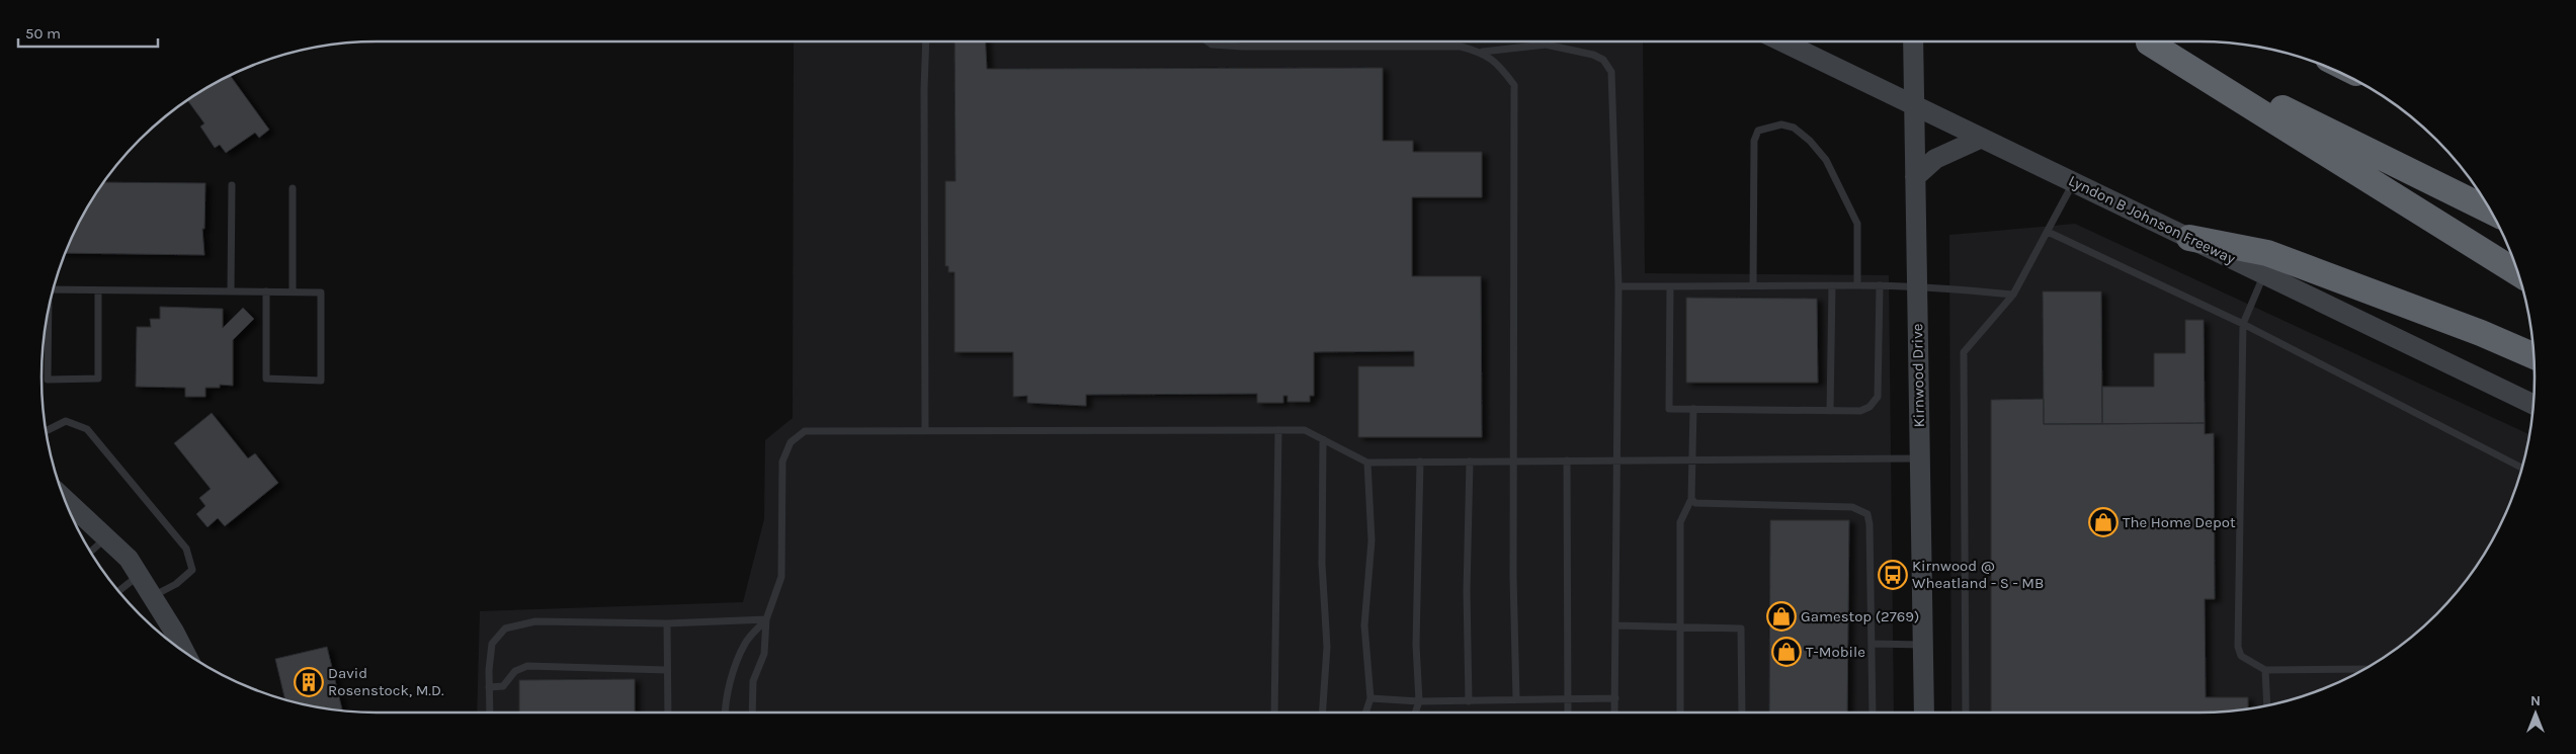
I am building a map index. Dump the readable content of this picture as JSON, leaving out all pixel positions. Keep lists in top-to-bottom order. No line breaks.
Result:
{"streets":{"street":["Lyndon B Johnson Freeway","Kirnwood Drive"]},"crossings":[["Lyndon B Johnson Freeway","Kirnwood Drive"]],"places":{"shop":["The Home Depot","Gamestop (2769)","T-Mobile"],"bus stop":["Kirnwood @ Wheatland - S - MB"],"building":["David Rosenstock, M.D."]},"scale_bar":"50 m","north":"top"}
